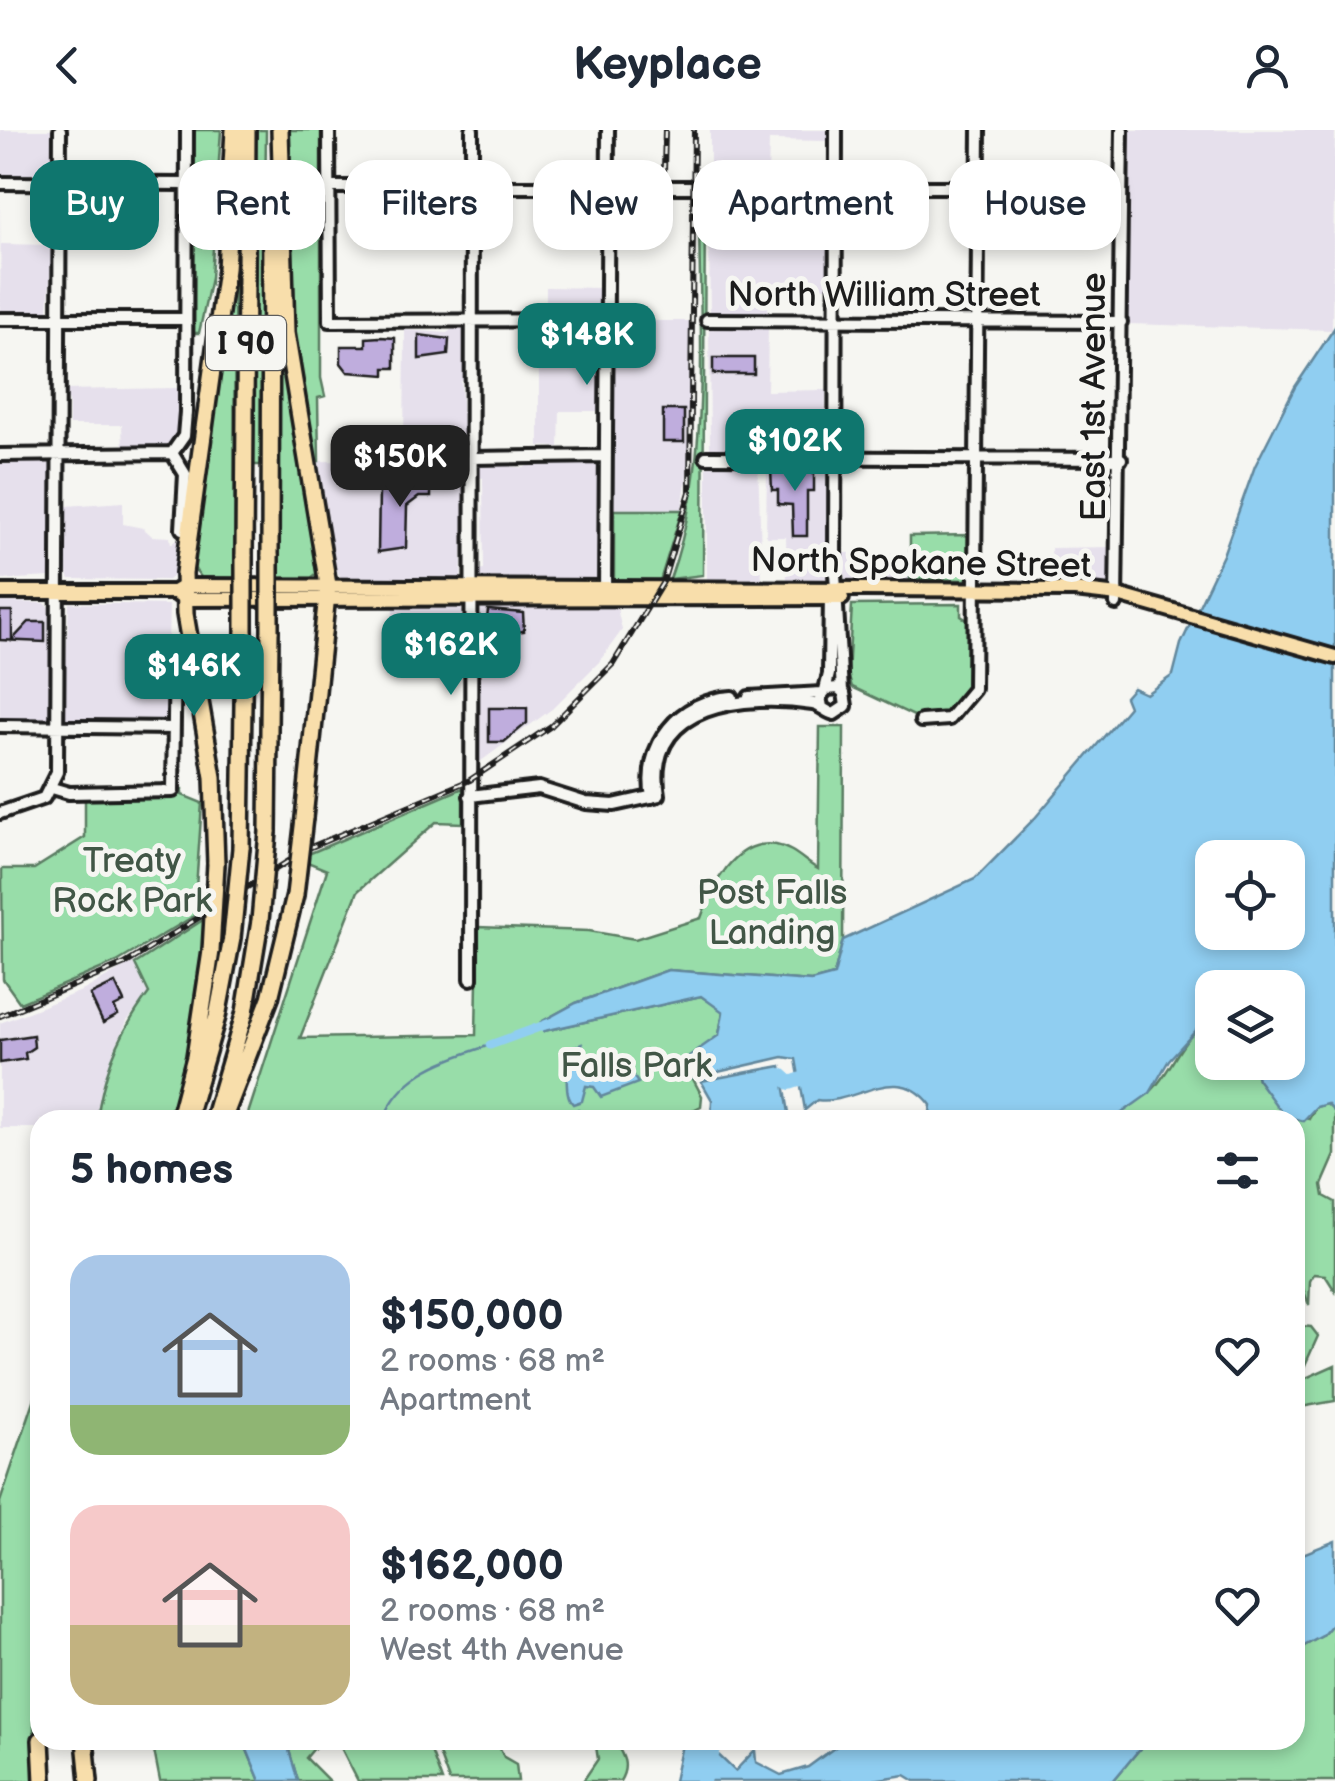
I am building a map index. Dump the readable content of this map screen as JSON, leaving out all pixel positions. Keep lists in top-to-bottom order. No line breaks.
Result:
{"streets":{"highway":["I 90"],"main road":["North Spokane Street"],"street":["North William Street","East 1st Avenue"]},"crossings":[["North William Street","East 1st Avenue"],["East 1st Avenue","North Spokane Street"]],"parks":["Treaty Rock Park","Post Falls Landing","Falls Park"],"page":{"header":"Keyplace","chip":["Buy","Rent","Filters","New","Apartment","House"],"price":["$148K","$102K","$150K","$162K","$146K"],"heading":"5 homes","list":[{"name":"$150,000","note":"2 rooms · 68 m² · Apartment"},{"name":"$162,000","note":"2 rooms · 68 m² · West 4th Avenue"}]}}
